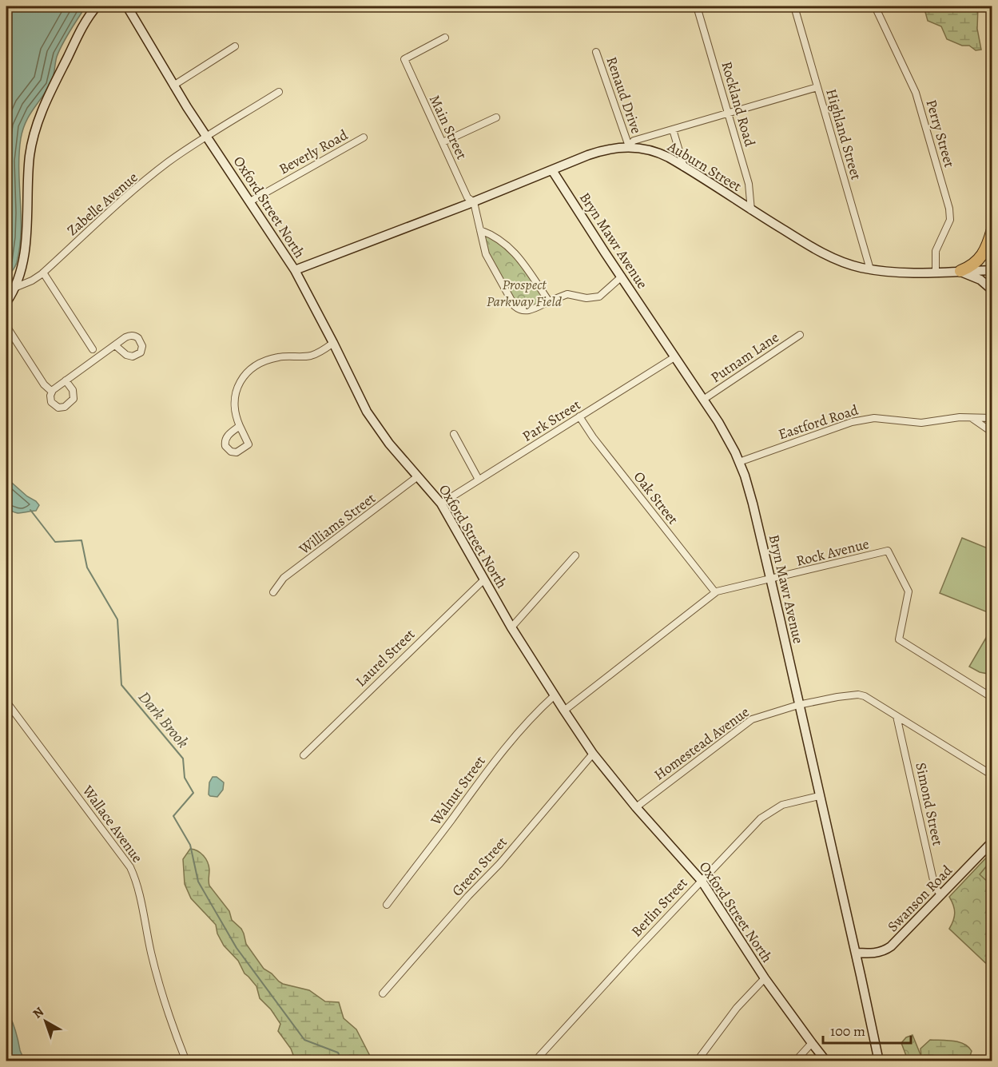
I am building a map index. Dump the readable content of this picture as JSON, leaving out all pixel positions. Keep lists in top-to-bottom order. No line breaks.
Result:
{"streets":{"main road":["Auburn Street","Oxford Street North","Bryn Mawr Avenue","Swanson Road"],"street":["Renaud Drive","Rockland Road","Main Street","Perry Street","Highland Street","Beverly Road","Zabelle Avenue","Putnam Lane","Park Street","Eastford Road","Oak Street","Williams Street","Rock Avenue","Laurel Street","Homestead Avenue","Walnut Street","Simond Street","Wallace Avenue","Green Street","Berlin Street"]},"crossings":[["Renaud Drive","Auburn Street"],["Rockland Road","Auburn Street"],["Main Street","Auburn Street"],["Perry Street","Auburn Street"],["Highland Street","Auburn Street"],["Beverly Road","Oxford Street North"],["Auburn Street","Oxford Street North"],["Auburn Street","Bryn Mawr Avenue"],["Zabelle Avenue","Oxford Street North"],["Oxford Street North","Park Street"],["Oxford Street North","Williams Street"],["Oxford Street North","Rock Avenue"],["Oxford Street North","Laurel Street"],["Oxford Street North","Homestead Avenue"],["Oxford Street North","Walnut Street"],["Oxford Street North","Green Street"],["Oxford Street North","Berlin Street"],["Bryn Mawr Avenue","Putnam Lane"],["Bryn Mawr Avenue","Park Street"],["Bryn Mawr Avenue","Eastford Road"],["Bryn Mawr Avenue","Rock Avenue"],["Bryn Mawr Avenue","Homestead Avenue"],["Bryn Mawr Avenue","Swanson Road"],["Bryn Mawr Avenue","Berlin Street"],["Park Street","Oak Street"],["Oak Street","Rock Avenue"],["Homestead Avenue","Simond Street"],["Simond Street","Swanson Road"]],"water":["Dark Brook"],"parks":["Prospect Parkway Field"],"scale_bar":"100 m","north":"top left"}
